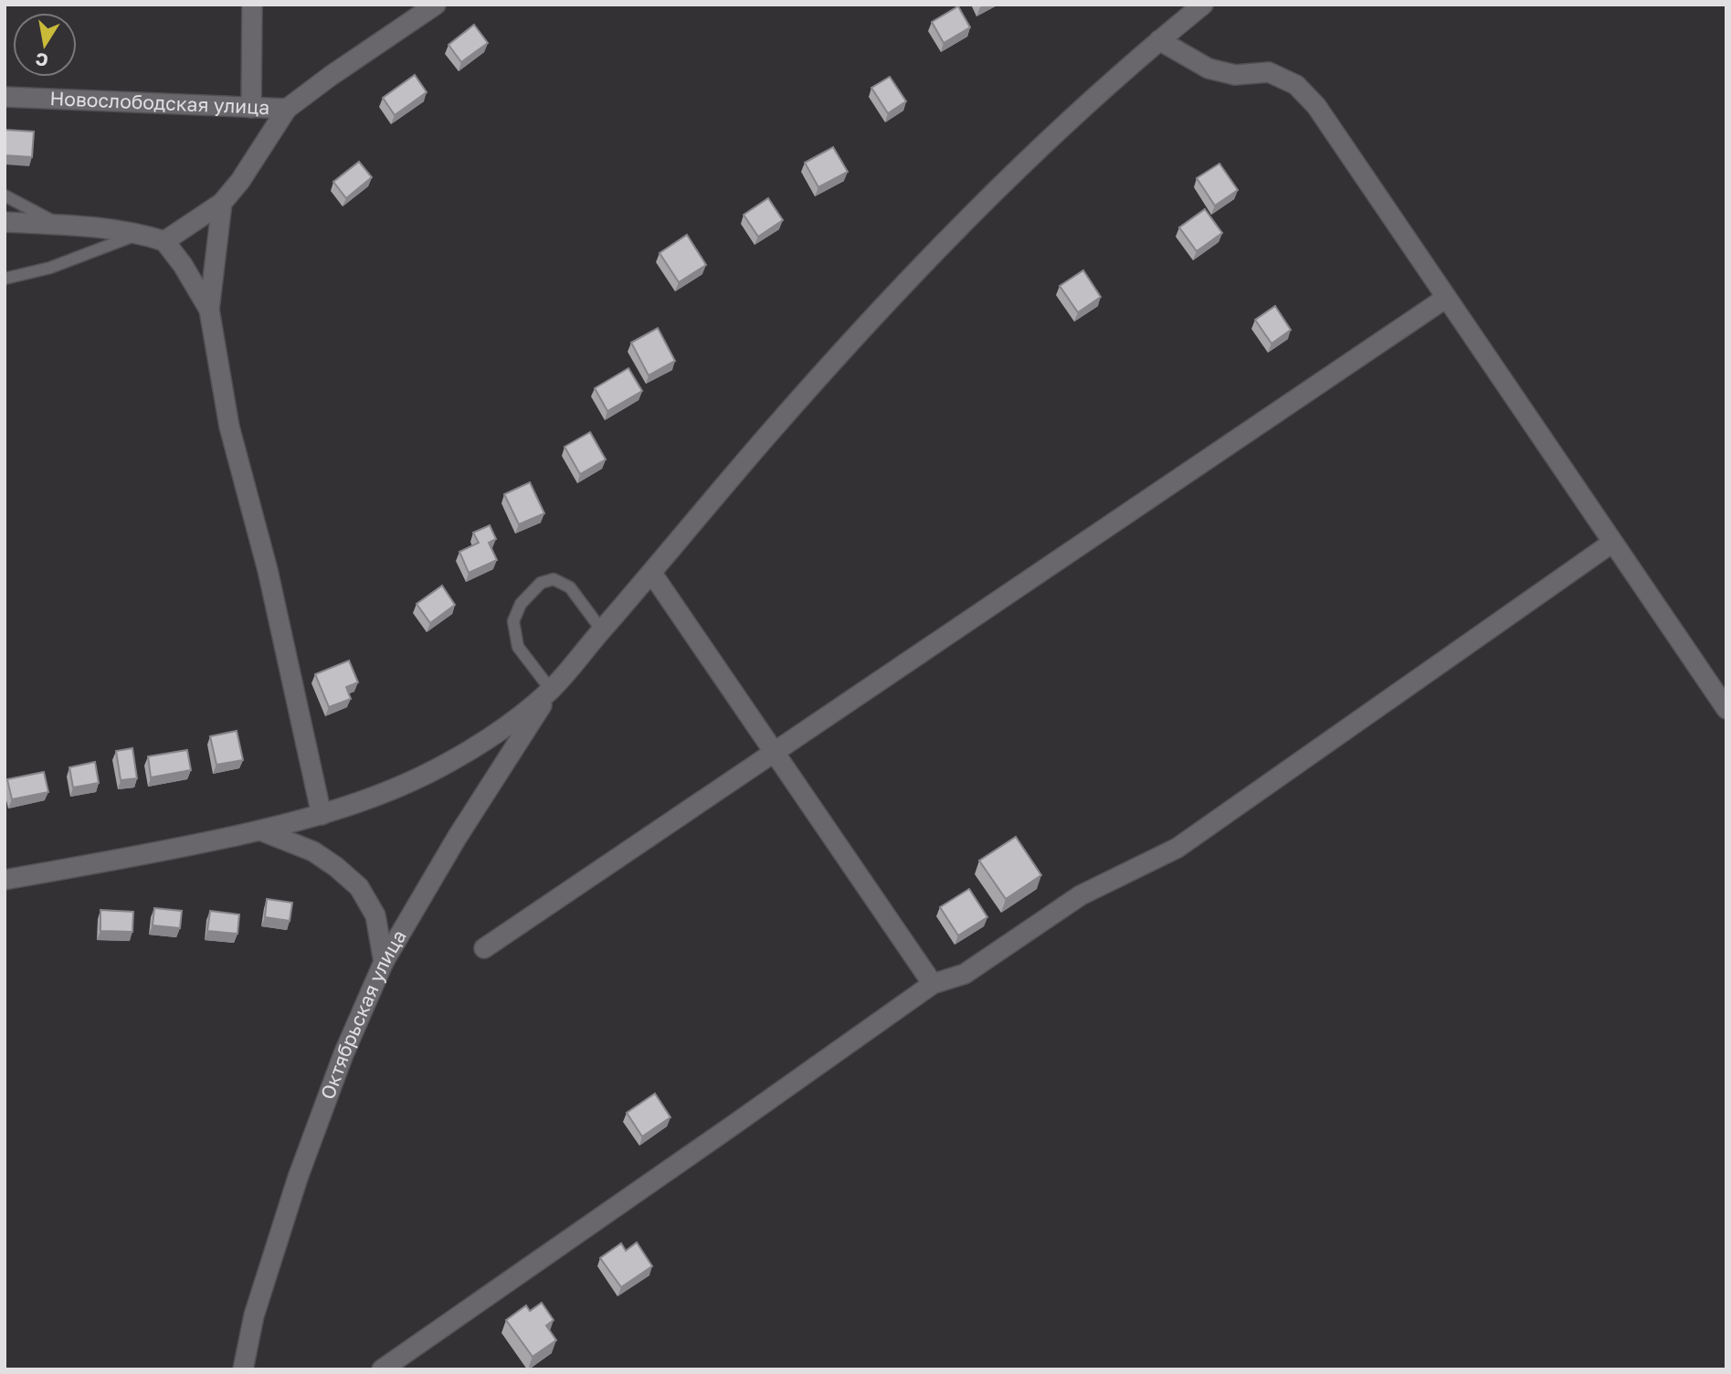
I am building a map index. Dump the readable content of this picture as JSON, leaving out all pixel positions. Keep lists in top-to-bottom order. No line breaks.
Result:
{"streets":{"street":["Новослободская улица","Октябрьская улица"]},"north":"bottom"}
